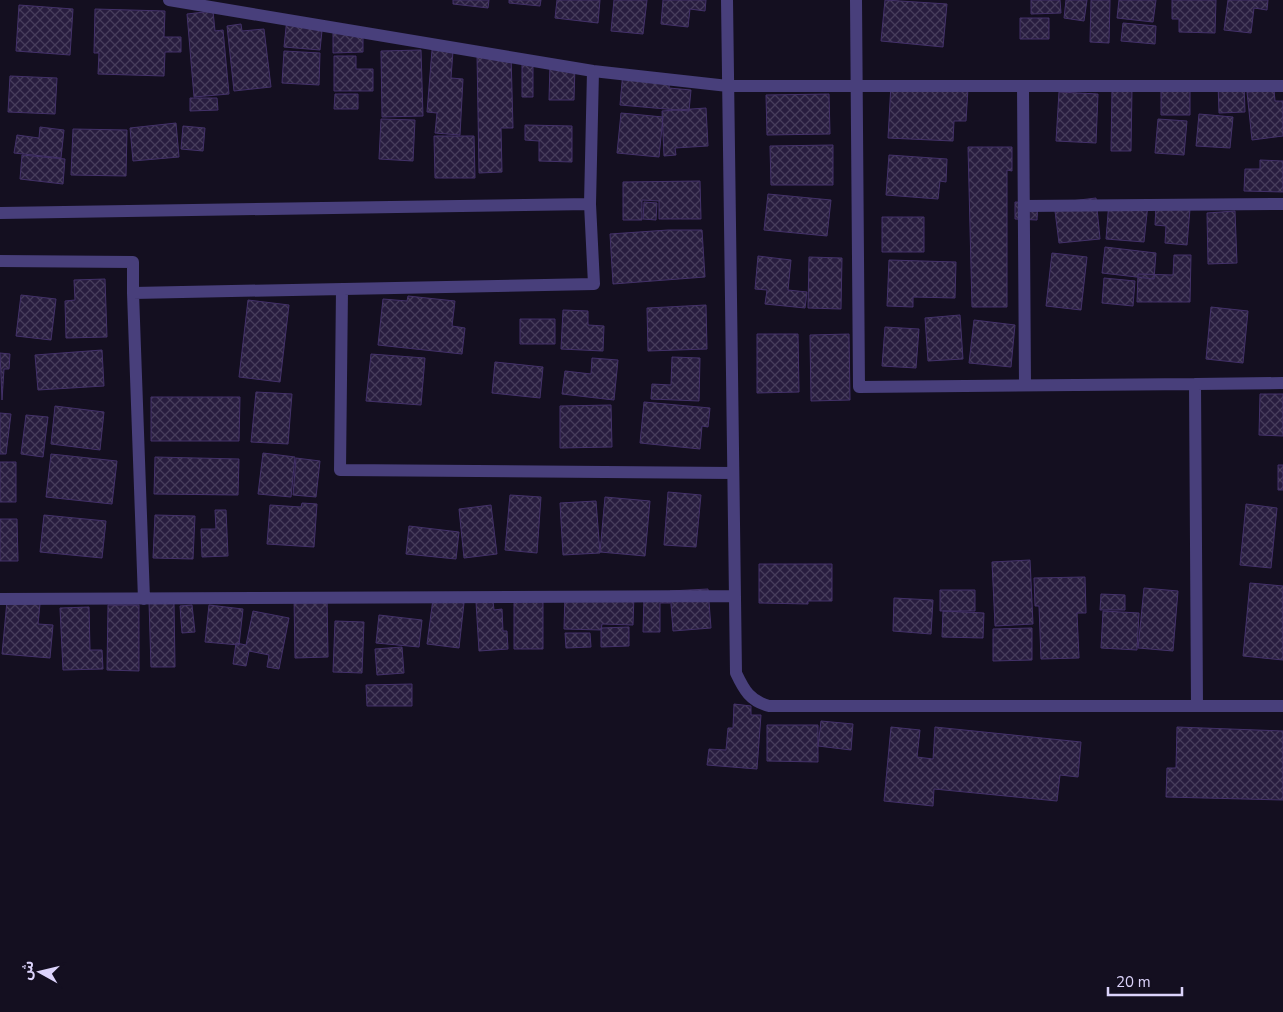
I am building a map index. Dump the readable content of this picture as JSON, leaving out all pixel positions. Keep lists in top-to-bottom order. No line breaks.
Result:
{"scale_bar":"20 m","north":"left"}
